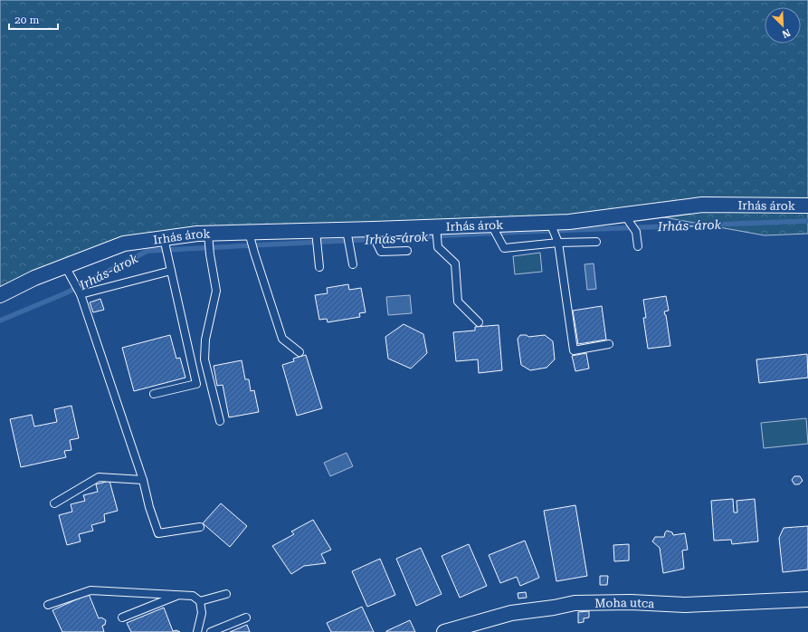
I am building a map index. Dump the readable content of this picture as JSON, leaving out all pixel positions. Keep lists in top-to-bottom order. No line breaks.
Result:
{"streets":{"street":["Irhás árok","Moha utca"]},"water":["Irhás-árok"],"scale_bar":"20 m","north":"bottom right"}
